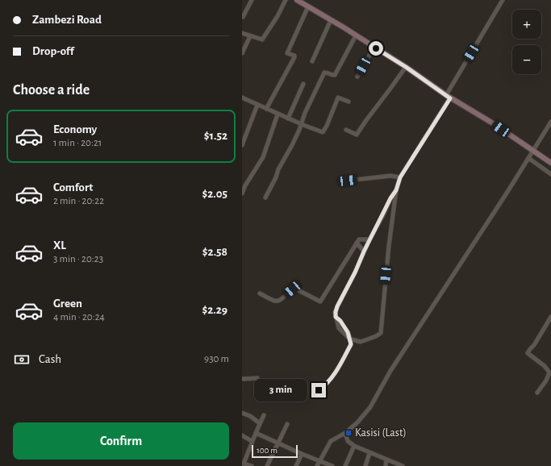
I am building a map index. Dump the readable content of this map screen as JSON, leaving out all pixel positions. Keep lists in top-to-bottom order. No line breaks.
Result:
{"places":{"transit":["Kasisi (Last)"]},"scale_bar":"100 m","page":{"banner":["Zambezi Road","Drop-off"],"map_buttons":["+","−"],"heading":"Choose a ride","list":[{"name":"Economy","note":"1 min · 20:21","value":"$1.52"},{"name":"Comfort","note":"2 min · 20:22","value":"$2.05"},{"name":"XL","note":"3 min · 20:23","value":"$2.58"},{"name":"Green","note":"4 min · 20:24","value":"$2.29"}],"pay":["Cash","930 m"],"bubble":"3 min","buttons":"Confirm","scale":"100 m"}}
